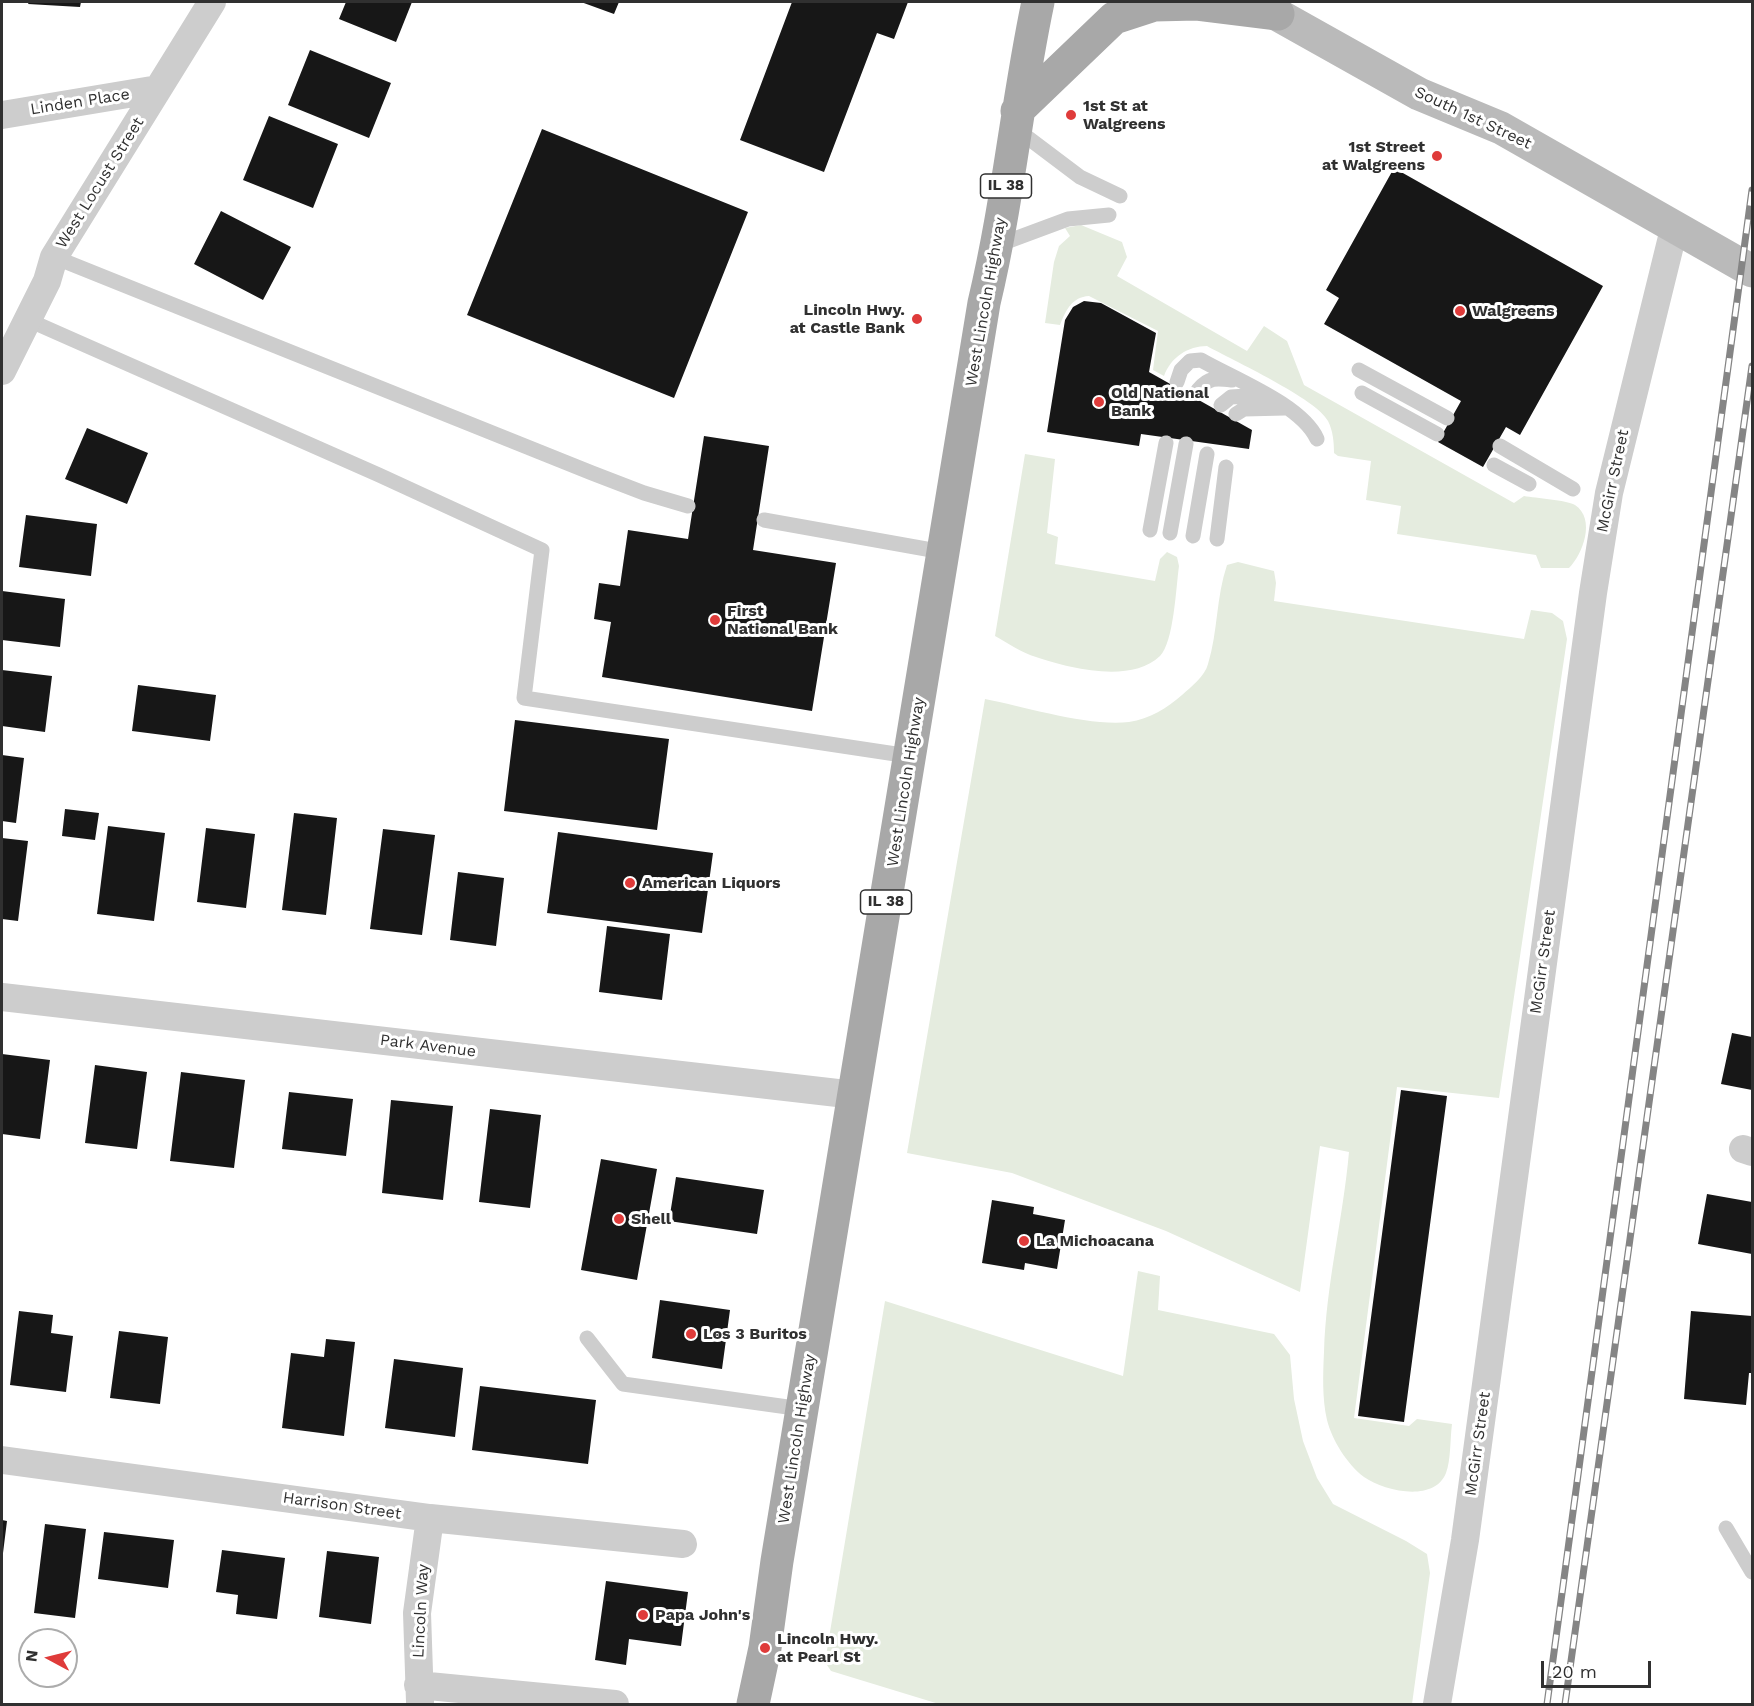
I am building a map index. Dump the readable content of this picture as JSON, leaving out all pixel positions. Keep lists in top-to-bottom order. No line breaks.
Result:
{"streets":{"main road":["IL 38","West Lincoln Highway"],"street":["Linden Place","South 1st Street","West Locust Street","McGirr Street","Park Avenue","Harrison Street","Lincoln Way"]},"crossings":[["Linden Place","West Locust Street"],["South 1st Street","McGirr Street"],["West Lincoln Highway","Park Avenue"],["Harrison Street","Lincoln Way"]],"places":["1st St at Walgreens","1st Street at Walgreens","Walgreens","Lincoln Hwy. at Castle Bank","Old National Bank","First National Bank","American Liquors","Shell","La Michoacana","Los 3 Buritos","Papa John's","Lincoln Hwy. at Pearl St"],"scale_bar":"20 m","north":"left"}
